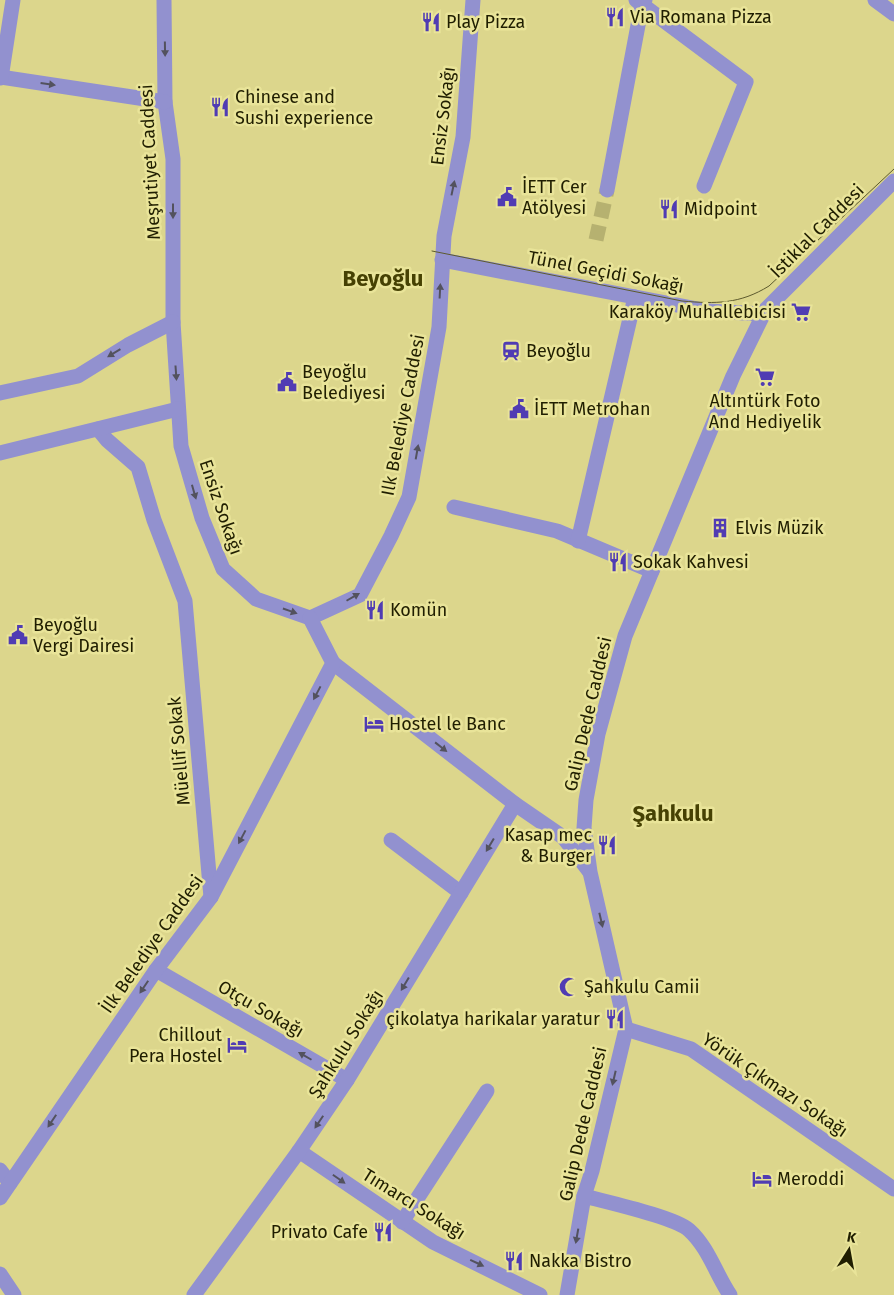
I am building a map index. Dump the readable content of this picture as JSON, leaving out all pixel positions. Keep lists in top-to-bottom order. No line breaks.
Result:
{"streets":{"street":["Ensiz Sokağı","Meşrutiyet Caddesi","İstiklal Caddesi","Tünel Geçidi Sokağı","Ilk Belediye Caddesi","Galip Dede Caddesi","Müellif Sokak","İlk Belediye Caddesi","Otçu Sokağı","Şahkulu Sokağı","Yörük Çıkmazı Sokağı","Tımarcı Sokağı"]},"crossings":[["Ensiz Sokağı","Meşrutiyet Caddesi"],["Ensiz Sokağı","Ilk Belediye Caddesi"],["İstiklal Caddesi","Tünel Geçidi Sokağı"],["İstiklal Caddesi","Galip Dede Caddesi"],["Tünel Geçidi Sokağı","Ilk Belediye Caddesi"],["Tünel Geçidi Sokağı","Galip Dede Caddesi"],["Galip Dede Caddesi","Yörük Çıkmazı Sokağı"],["Müellif Sokak","İlk Belediye Caddesi"],["İlk Belediye Caddesi","Otçu Sokağı"],["Otçu Sokağı","Şahkulu Sokağı"],["Şahkulu Sokağı","Tımarcı Sokağı"]],"one_way":["Meşrutiyet Caddesi","Ilk Belediye Caddesi","Galip Dede Caddesi","İlk Belediye Caddesi","Otçu Sokağı","Tımarcı Sokağı"],"districts":["Beyoğlu","Şahkulu"],"places":{"restaurant":["Via Romana Pizza","Play Pizza","Chinese and Sushi experience","Midpoint","Sokak Kahvesi","Komün","Kasap mec & Burger","çikolatya harikalar yaratur","Privato Cafe","Nakka Bistro"],"public building":["İETT Cer Atölyesi","Beyoğlu Belediyesi","İETT Metrohan","Beyoğlu Vergi Dairesi"],"supermarket":["Karaköy Muhallebicisi","Altıntürk Foto And Hediyelik"],"station":["Beyoğlu"],"building":["Elvis Müzik"],"hotel":["Hostel le Banc","Chillout Pera Hostel","Meroddi"],"mosque":["Şahkulu Camii"]},"north":"top"}
